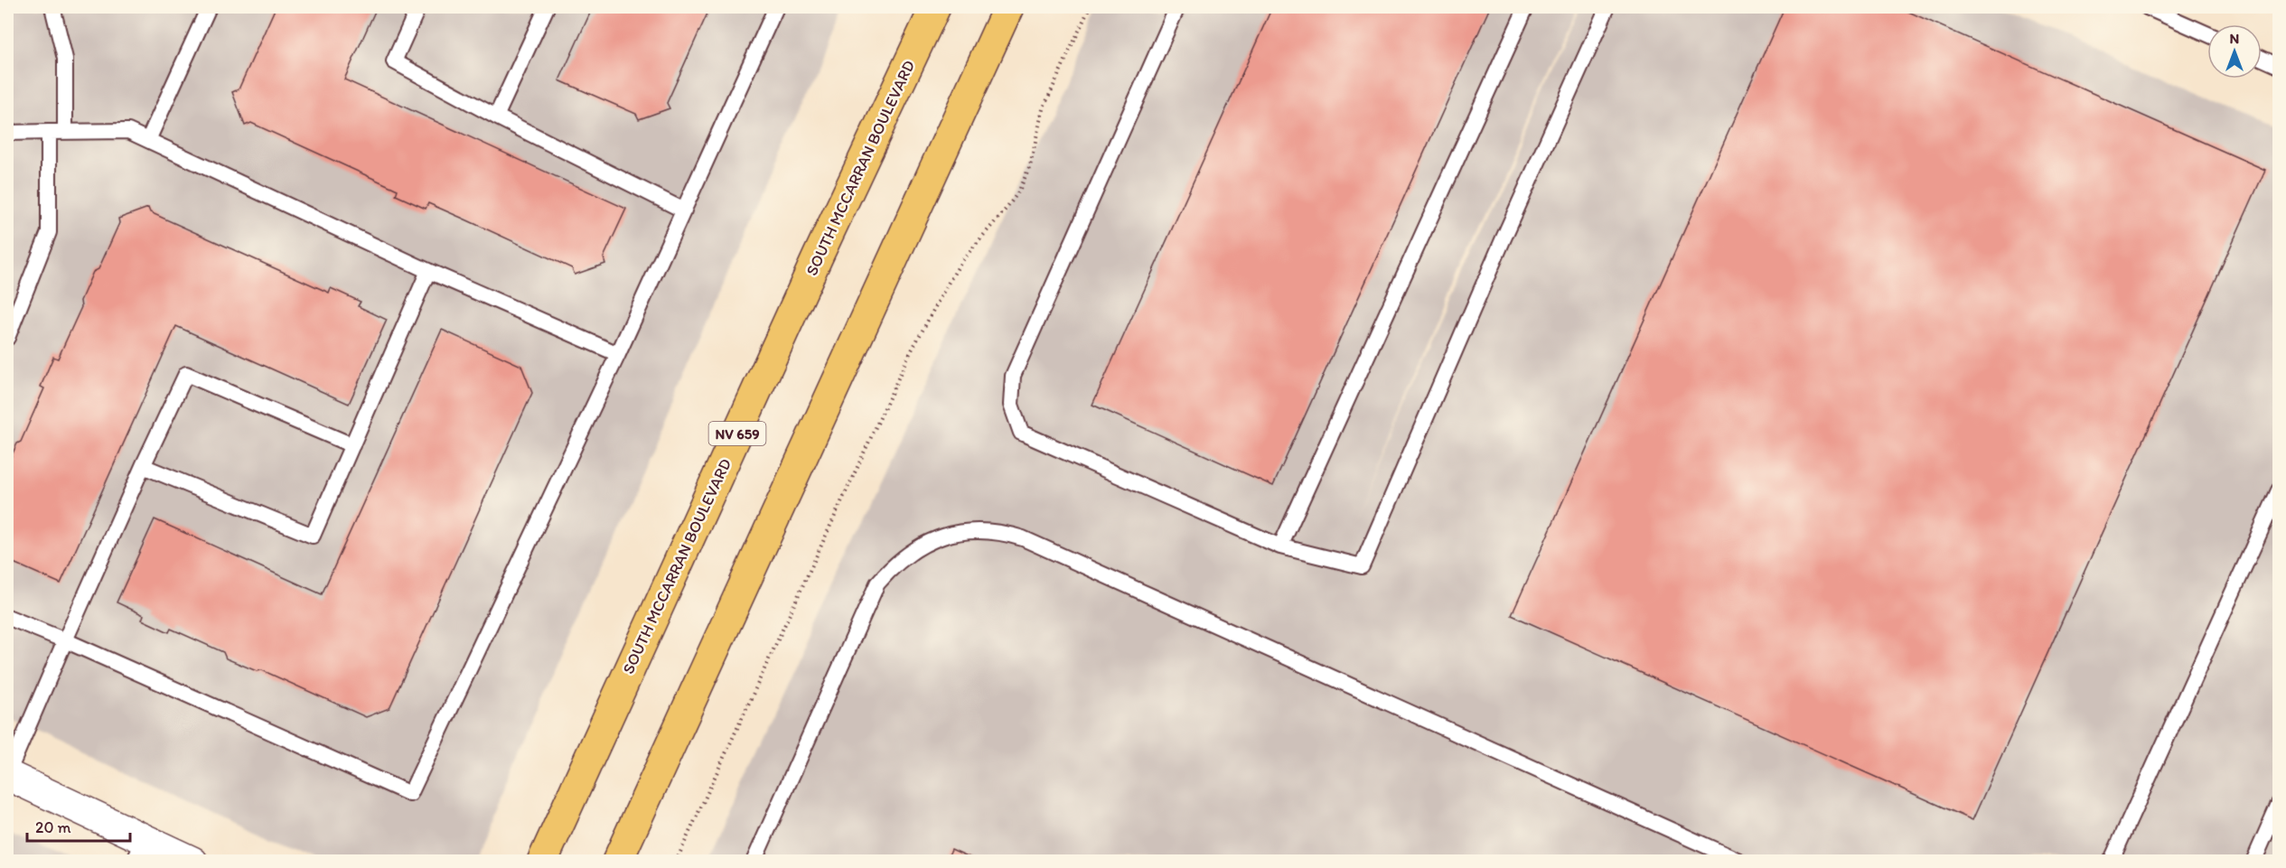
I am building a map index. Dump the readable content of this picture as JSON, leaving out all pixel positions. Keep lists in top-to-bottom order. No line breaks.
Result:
{"streets":{"main road":["SOUTH MCCARRAN BOULEVARD","NV 659"]},"scale_bar":"20 m","north":"top"}
